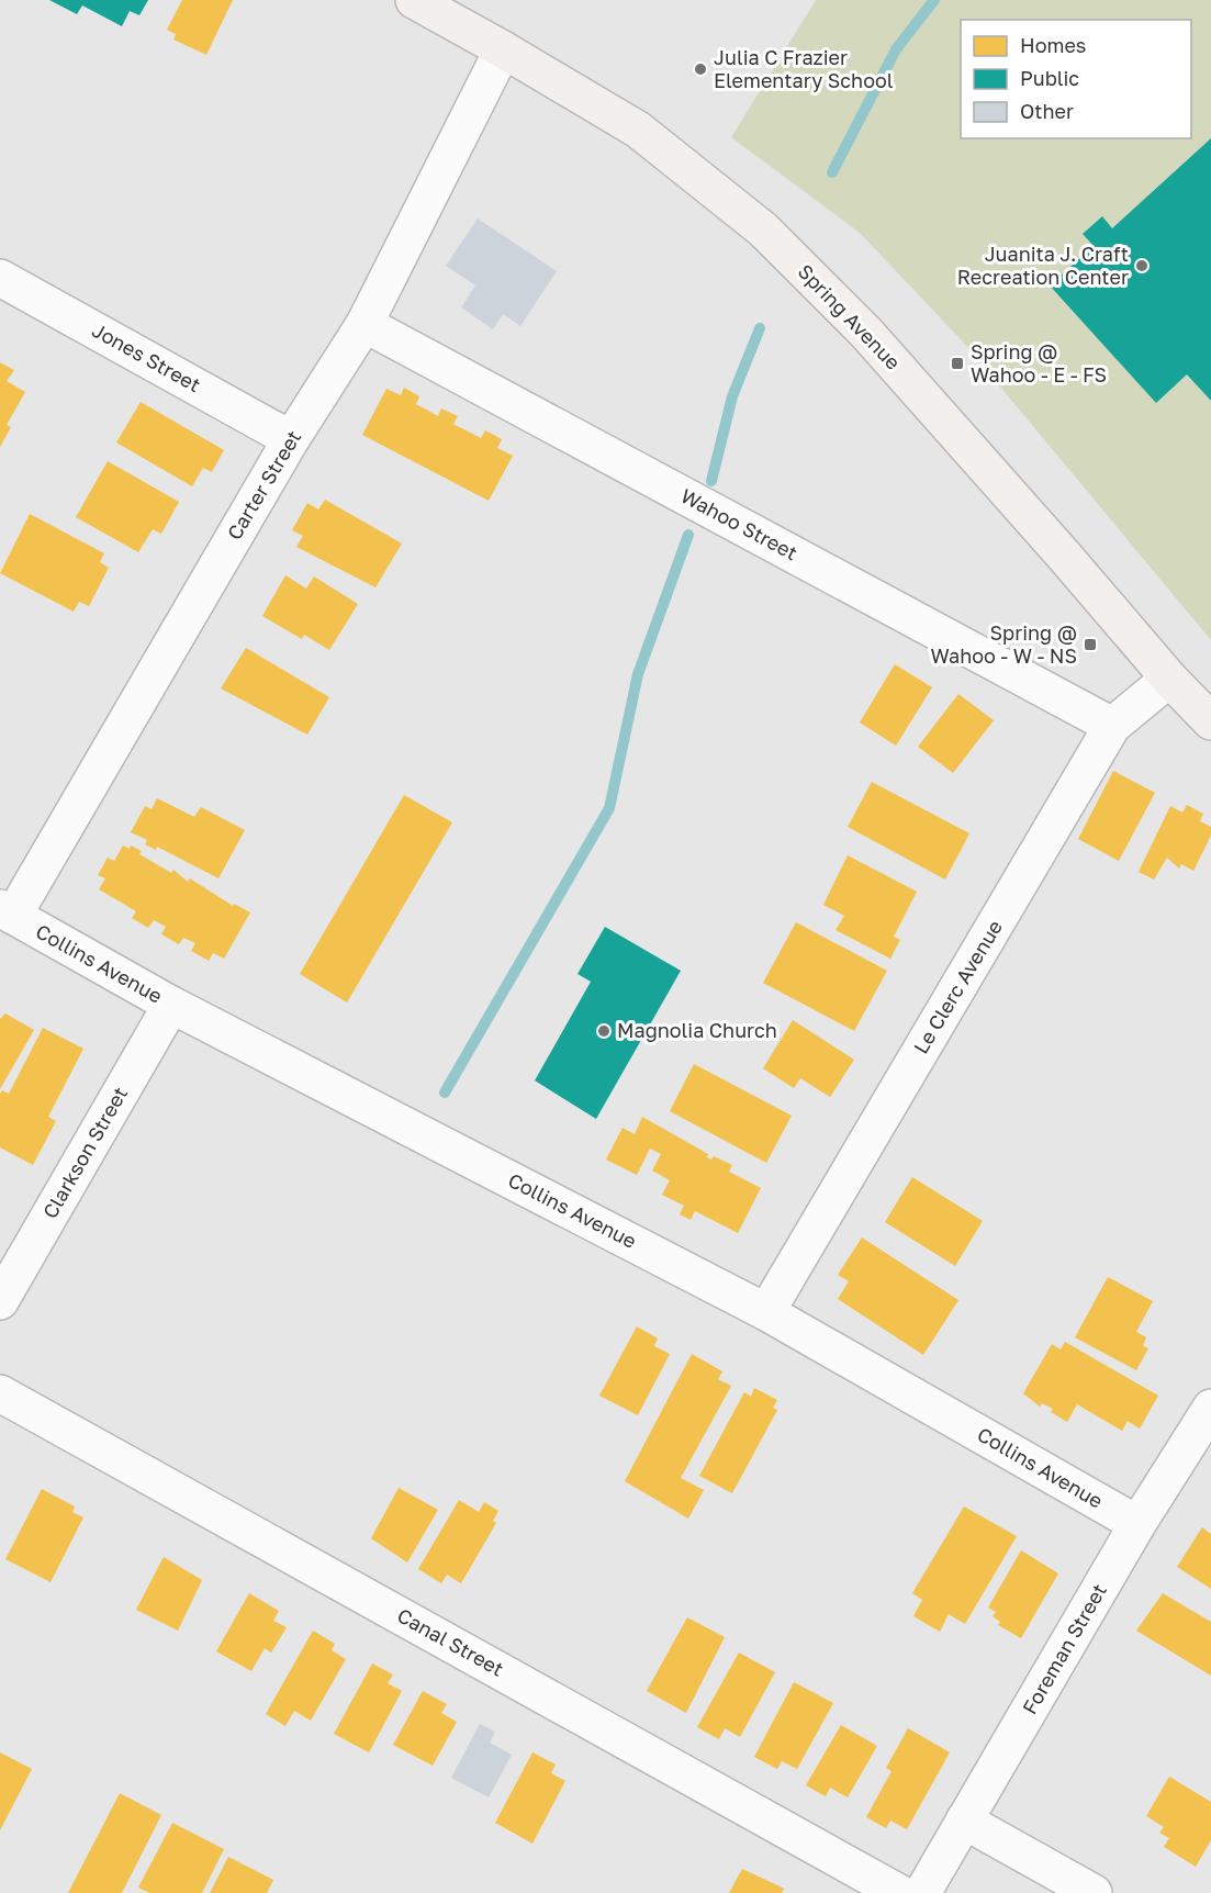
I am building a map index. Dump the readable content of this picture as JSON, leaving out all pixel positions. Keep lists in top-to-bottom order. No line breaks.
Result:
{"streets":{"street":["Spring Avenue","Jones Street","Carter Street","Wahoo Street","Collins Avenue","Le Clerc Avenue","Clarkson Street","Canal Street","Foreman Street"]},"crossings":[["Spring Avenue","Carter Street"],["Spring Avenue","Le Clerc Avenue"],["Jones Street","Carter Street"],["Carter Street","Wahoo Street"],["Carter Street","Collins Avenue"],["Wahoo Street","Le Clerc Avenue"],["Collins Avenue","Le Clerc Avenue"],["Collins Avenue","Clarkson Street"],["Collins Avenue","Foreman Street"]],"places":{"other":["Julia C Frazier Elementary School","Juanita J. Craft Recreation Center","Magnolia Church"],"transit":["Spring @ Wahoo - E - FS","Spring @ Wahoo - W - NS"]},"legend":["Homes","Public","Other"]}
